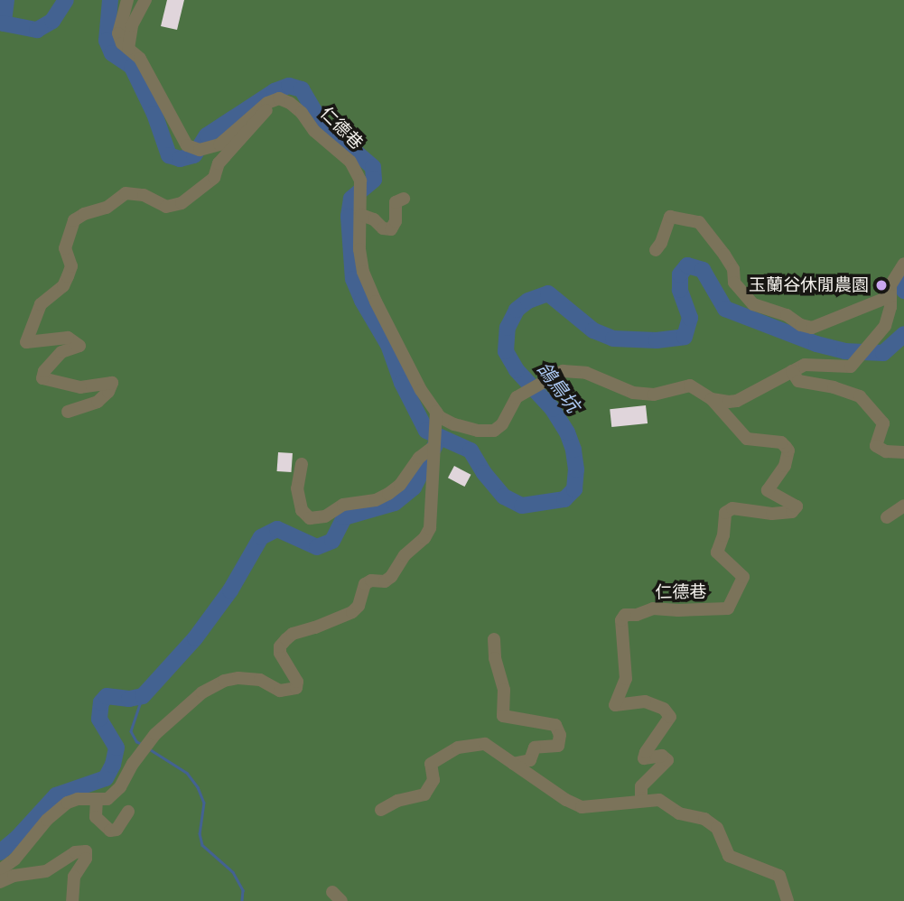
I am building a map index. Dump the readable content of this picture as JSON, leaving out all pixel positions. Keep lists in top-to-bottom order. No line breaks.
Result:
{"streets":{"street":["仁德巷"]},"water":["鴿鳥坑"],"places":["玉蘭谷休閒農園"]}
